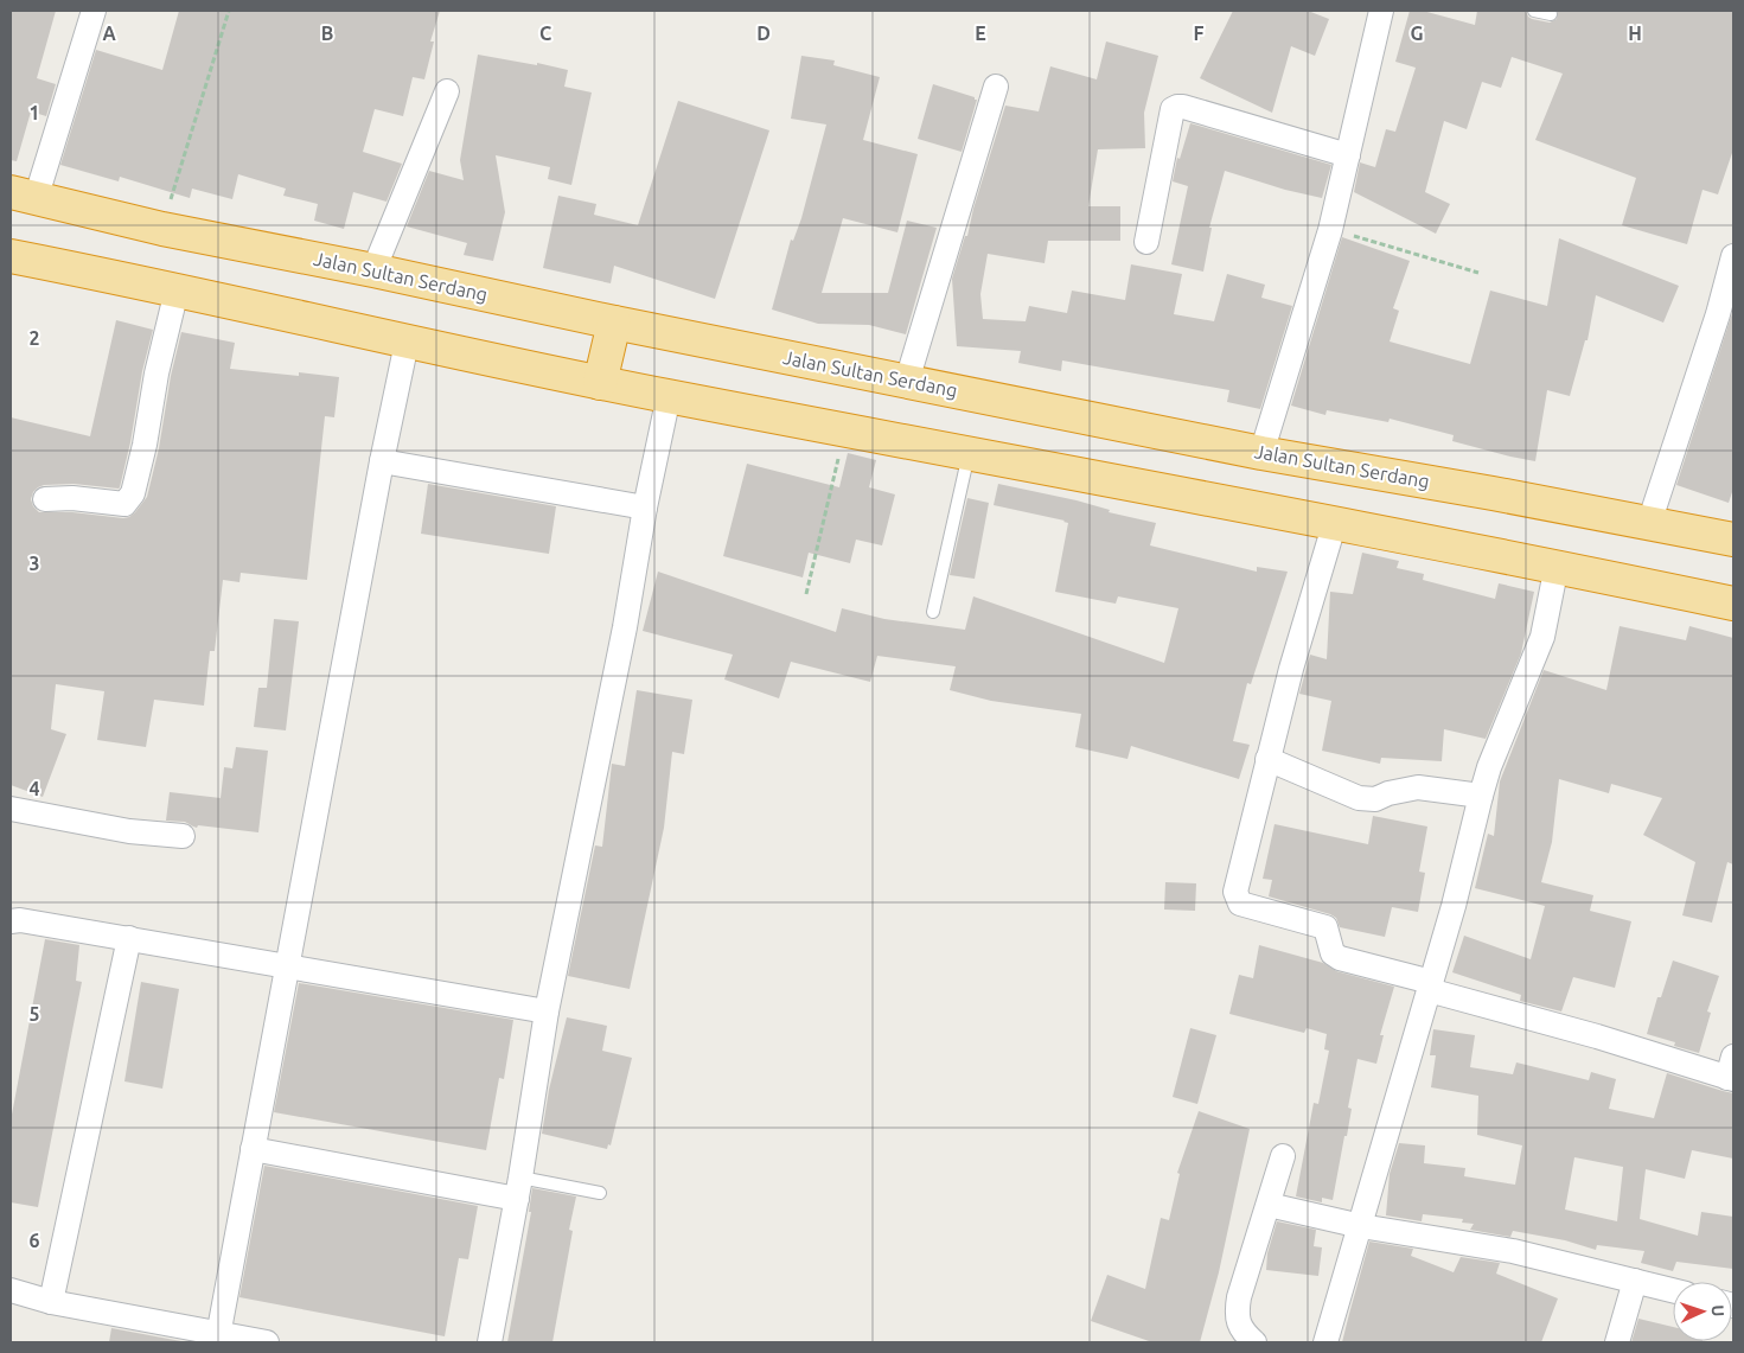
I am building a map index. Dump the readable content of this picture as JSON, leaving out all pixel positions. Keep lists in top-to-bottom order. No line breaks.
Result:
{"streets":{"highway":["Jalan Sultan Serdang"]},"north":"right","grid":{"columns":["A","B","C","D","E","F","G","H"],"rows":["1","2","3","4","5","6"]}}
